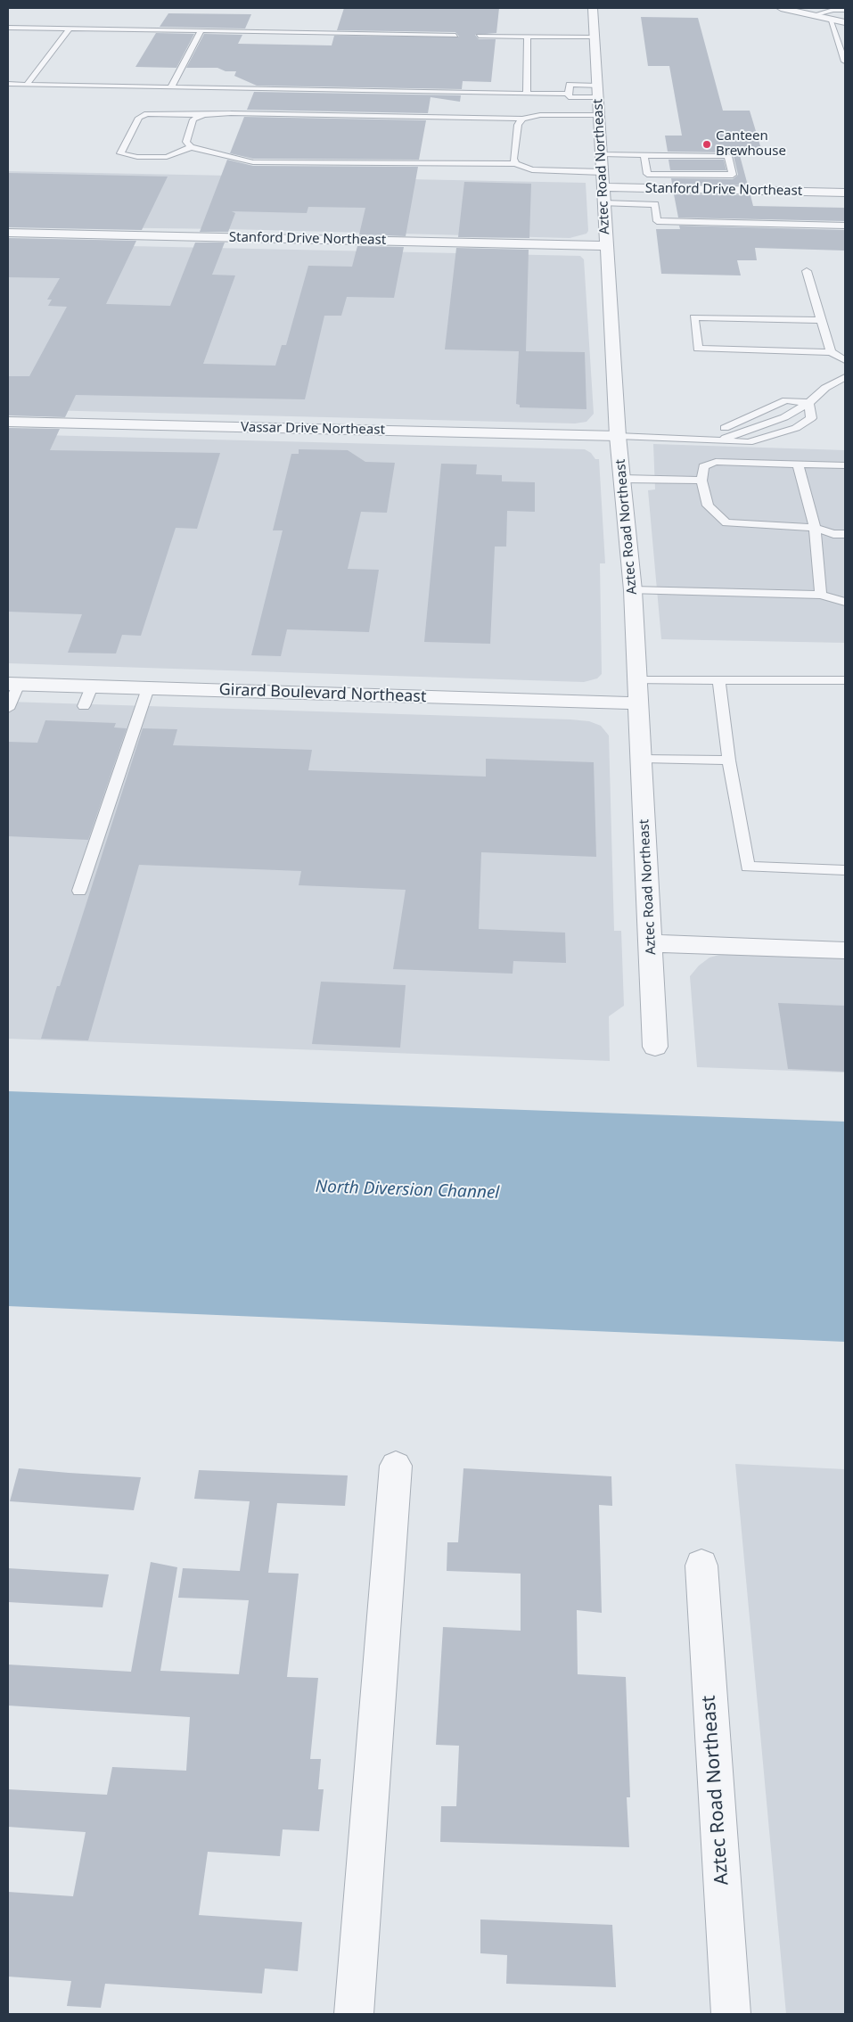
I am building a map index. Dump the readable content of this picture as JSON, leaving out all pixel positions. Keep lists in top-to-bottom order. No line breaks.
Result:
{"streets":{"street":["Aztec Road Northeast","Stanford Drive Northeast","Vassar Drive Northeast","Girard Boulevard Northeast"]},"crossings":[["Aztec Road Northeast","Stanford Drive Northeast"],["Aztec Road Northeast","Vassar Drive Northeast"],["Aztec Road Northeast","Girard Boulevard Northeast"]],"water":["North Diversion Channel"],"places":["Canteen Brewhouse"]}
